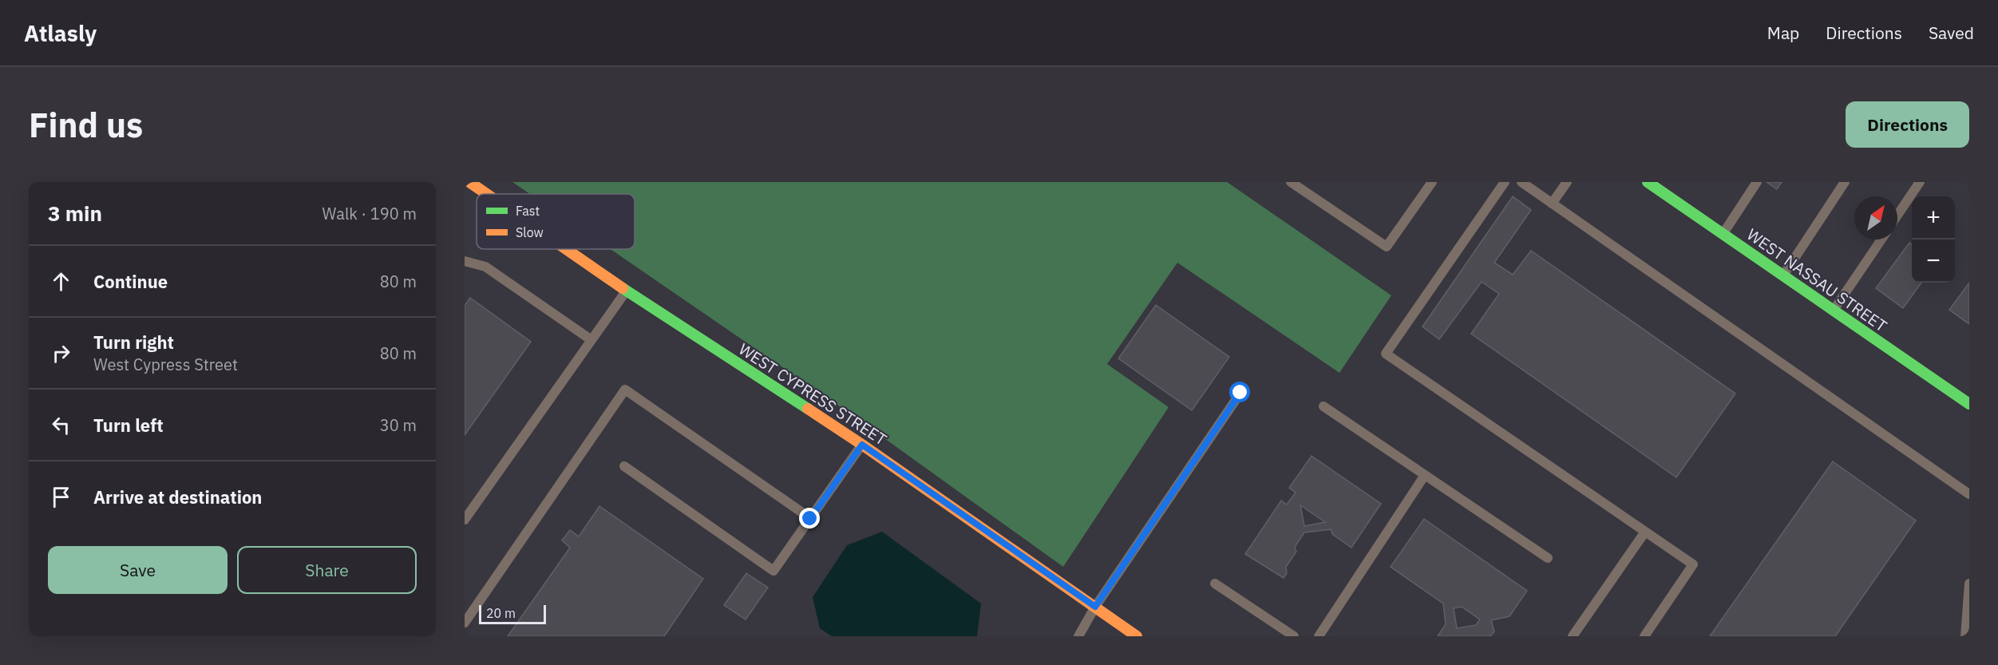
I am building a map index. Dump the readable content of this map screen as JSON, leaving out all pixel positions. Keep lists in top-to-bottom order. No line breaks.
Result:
{"streets":{"street":["WEST NASSAU STREET","WEST CYPRESS STREET"]},"legend":["Fast","Slow"],"scale_bar":"20 m","north":"top right","page":{"header":"Atlasly","nav":["Map","Directions","Saved"],"buttons":["Directions",["Save","Share"]],"title":"Find us","heading":["3 min","Walk · 190 m"],"map_buttons":["+","−"],"list":[["Continue","80 m"],["Turn right","West Cypress Street","80 m"],["Turn left","30 m"],"Arrive at destination"],"scale":"20 m"}}
